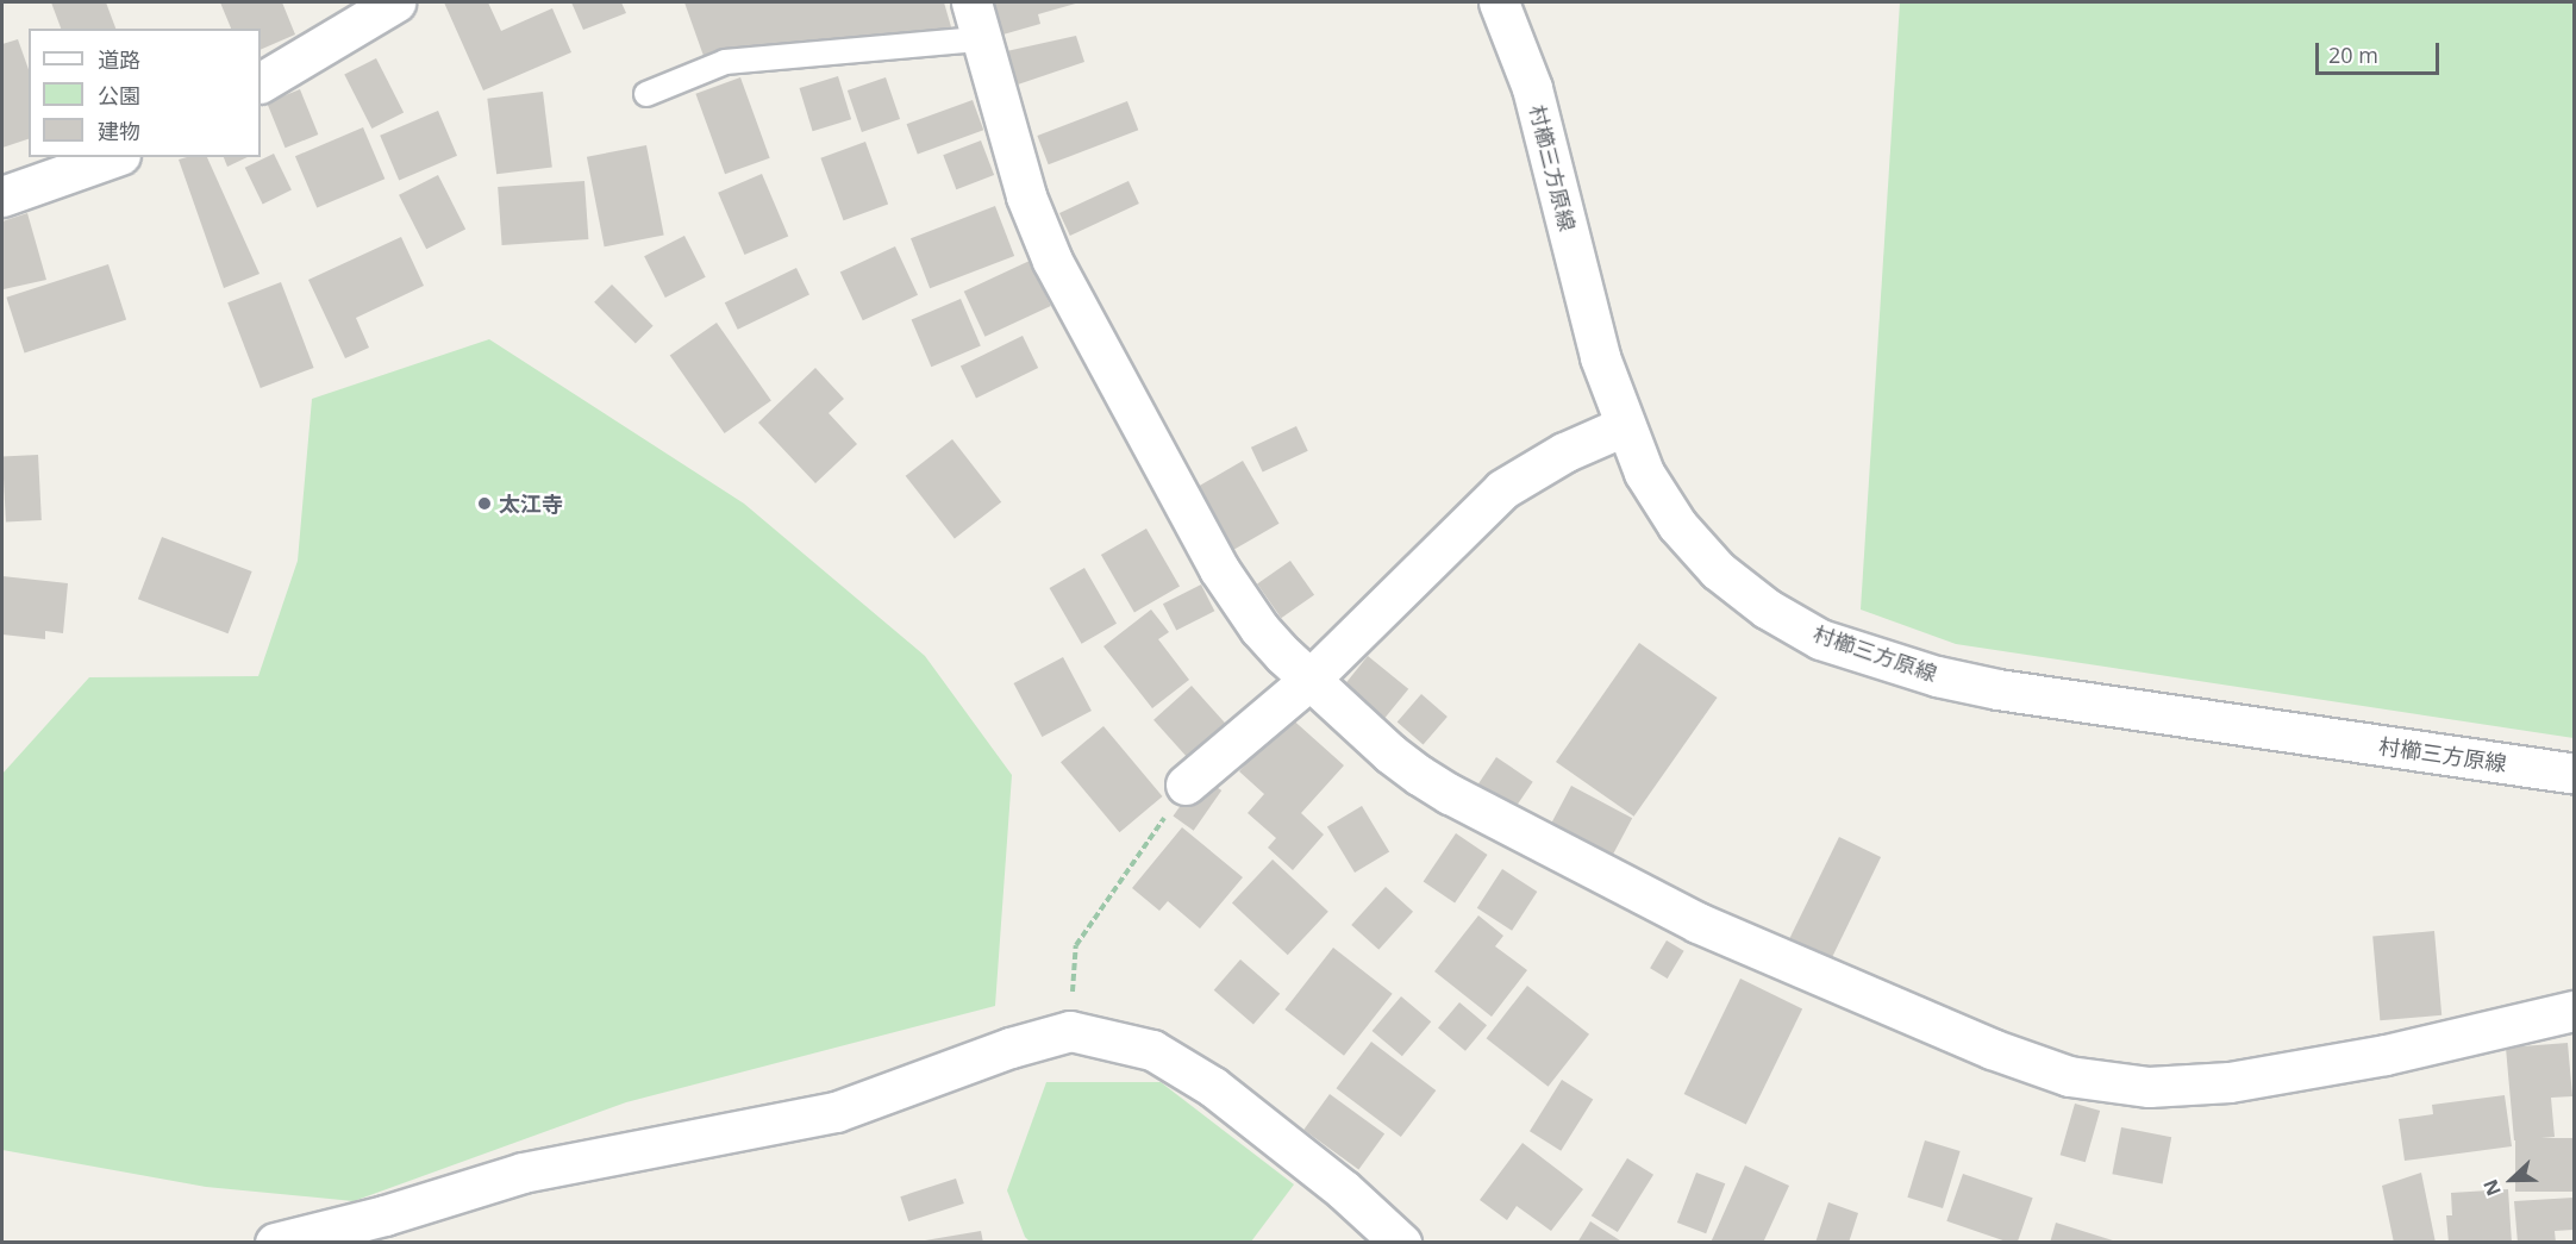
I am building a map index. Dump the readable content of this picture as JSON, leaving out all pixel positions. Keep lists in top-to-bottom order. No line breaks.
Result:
{"streets":{"street":["村櫛三方原線"]},"places":["太江寺"],"legend":["道路","公園","建物"],"scale_bar":"20 m","north":"left"}
